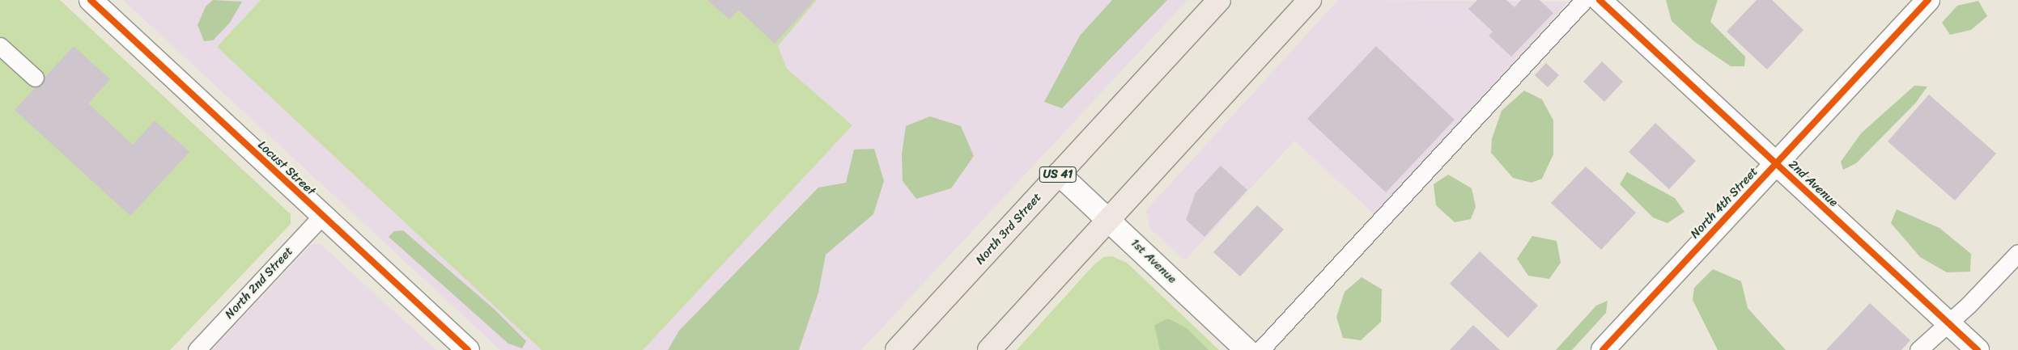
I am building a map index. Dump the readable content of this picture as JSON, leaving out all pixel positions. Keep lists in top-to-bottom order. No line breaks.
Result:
{"streets":{"highway":["US 41","North 3rd Street"],"street":["Locust Street","2nd Avenue","North 4th Street","1st Avenue"],"lane":["North 2nd Street"]},"crossings":[["Locust Street","North 2nd Street"],["2nd Avenue","North 4th Street"],["North 3rd Street","1st Avenue"]]}
